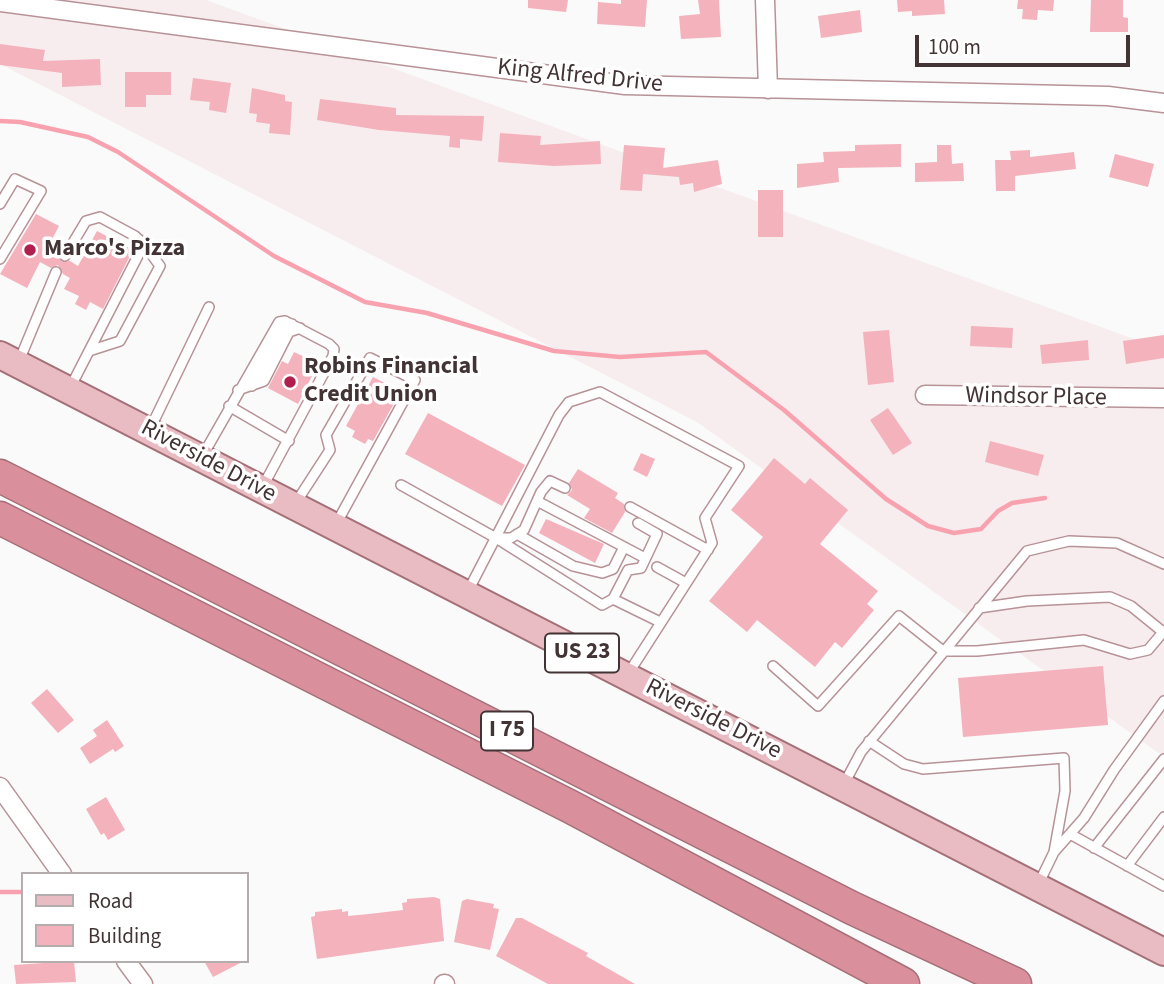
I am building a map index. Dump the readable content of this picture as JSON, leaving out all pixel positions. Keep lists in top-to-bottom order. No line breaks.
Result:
{"streets":{"highway":["I 75"],"main road":["Riverside Drive","US 23"],"street":["King Alfred Drive","Windsor Place"]},"places":["Marco's Pizza","Robins Financial Credit Union"],"legend":["Road","Building"],"scale_bar":"100 m"}
